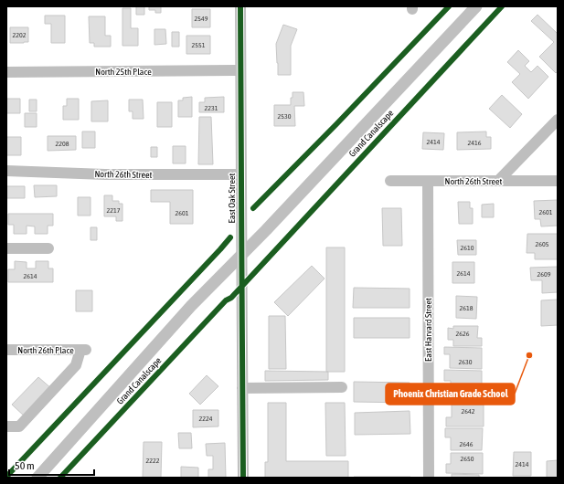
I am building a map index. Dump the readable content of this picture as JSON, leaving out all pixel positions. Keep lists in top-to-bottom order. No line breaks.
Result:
{"streets":{"street":["North 25th Place","North 26th Street","East Oak Street","East Harvard Street","North 26th Place"],"cycle path":["Grand Canalscape"]},"crossings":[["North 25th Place","East Oak Street"],["North 26th Street","East Oak Street"],["North 26th Street","East Harvard Street"]],"places":["Phoenix Christian Grade School"],"house_numbers":["2549","2202","2551","2231","2530","2414","2416","2208","2217","2601","2601","2605","2610","2614","2609","2614","2618","2626","2630","2642","2224","2646","2650","2222","2414"],"scale_bar":"50 m"}
